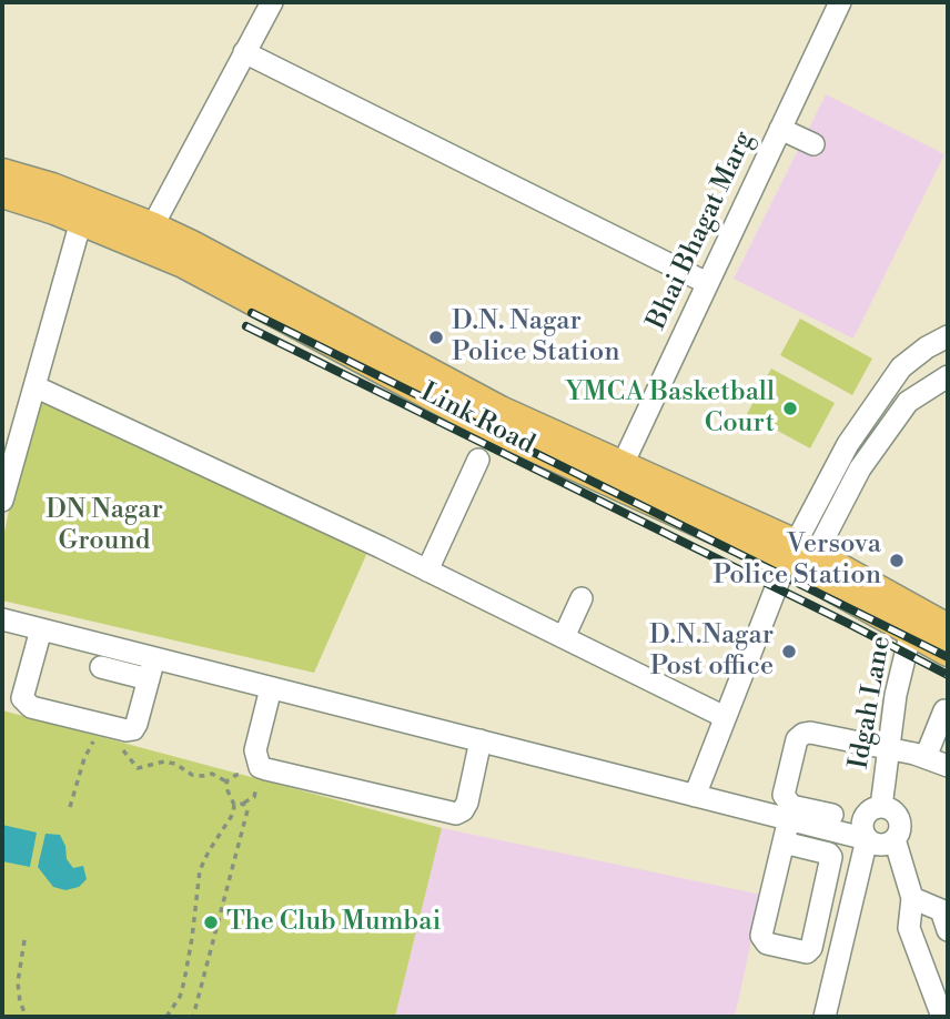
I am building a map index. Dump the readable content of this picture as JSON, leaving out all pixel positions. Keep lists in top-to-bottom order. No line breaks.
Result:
{"streets":{"street":["Bhai Bhagat Marg","Idgah Lane"]},"parks":["DN Nagar Ground"],"places":["D.N. Nagar Police Station","YMCA Basketball Court","Versova Police Station","D.N.Nagar Post office","The Club Mumbai"]}
